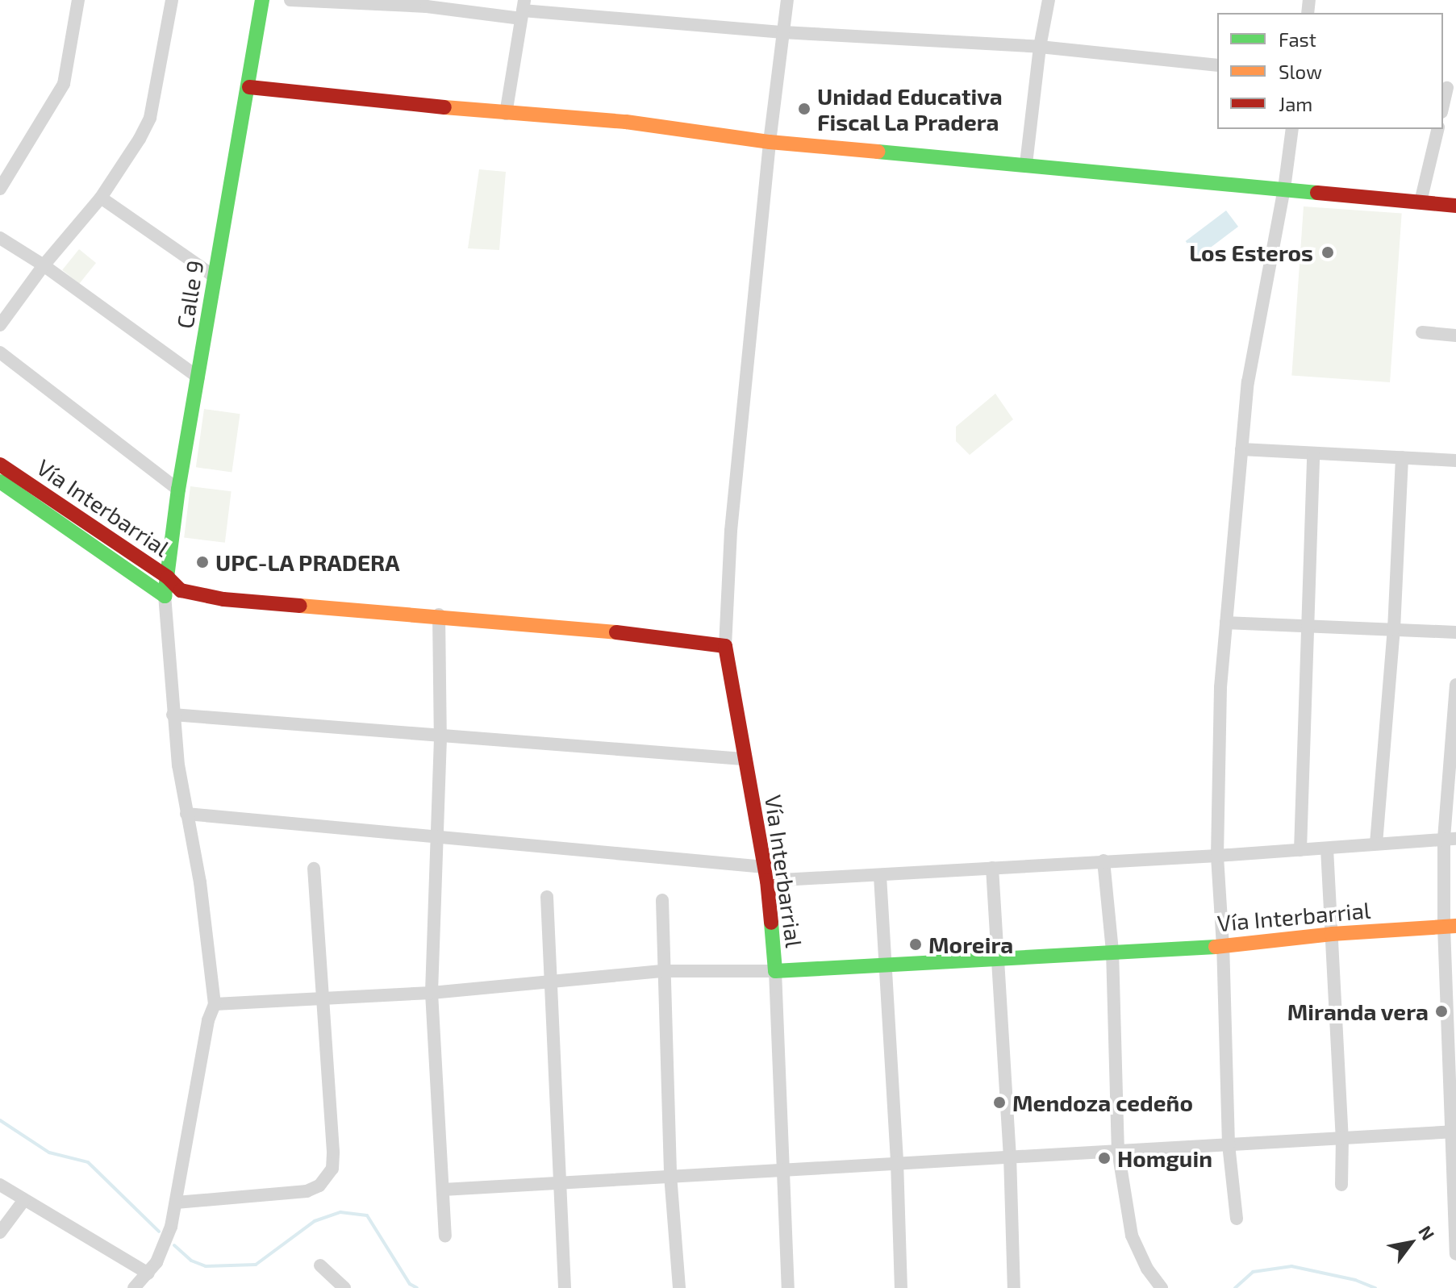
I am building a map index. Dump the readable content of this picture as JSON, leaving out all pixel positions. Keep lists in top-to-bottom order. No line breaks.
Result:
{"streets":{"main road":["Calle 9","Vía Interbarrial"]},"crossings":[["Calle 9","Vía Interbarrial"]],"places":["Unidad Educativa Fiscal La Pradera","Los Esteros","UPC-LA PRADERA","Moreira","Miranda vera","Mendoza cedeño","Homguin"],"legend":["Fast","Slow","Jam"],"north":"top right"}
